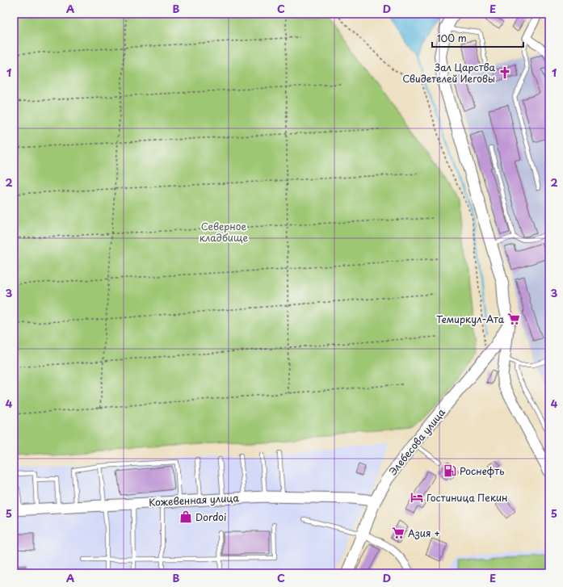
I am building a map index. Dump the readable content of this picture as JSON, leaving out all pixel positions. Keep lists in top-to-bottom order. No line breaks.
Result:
{"streets":{"main road":["Элебесова улица"],"street":["Кожевенная улица"]},"crossings":[["Элебесова улица","Кожевенная улица"]],"parks":["Северное кладбище"],"places":{"church":["Зал Царства Свидетелей Иеговы"],"supermarket":["Темиркул-Ата","Азия +"],"fuel station":["Роснефть"],"hotel":["Гостиница Пекин"],"shop":["Dordoi"]},"scale_bar":"100 m","grid":{"columns":["A","B","C","D","E"],"rows":["1","2","3","4","5"]}}
